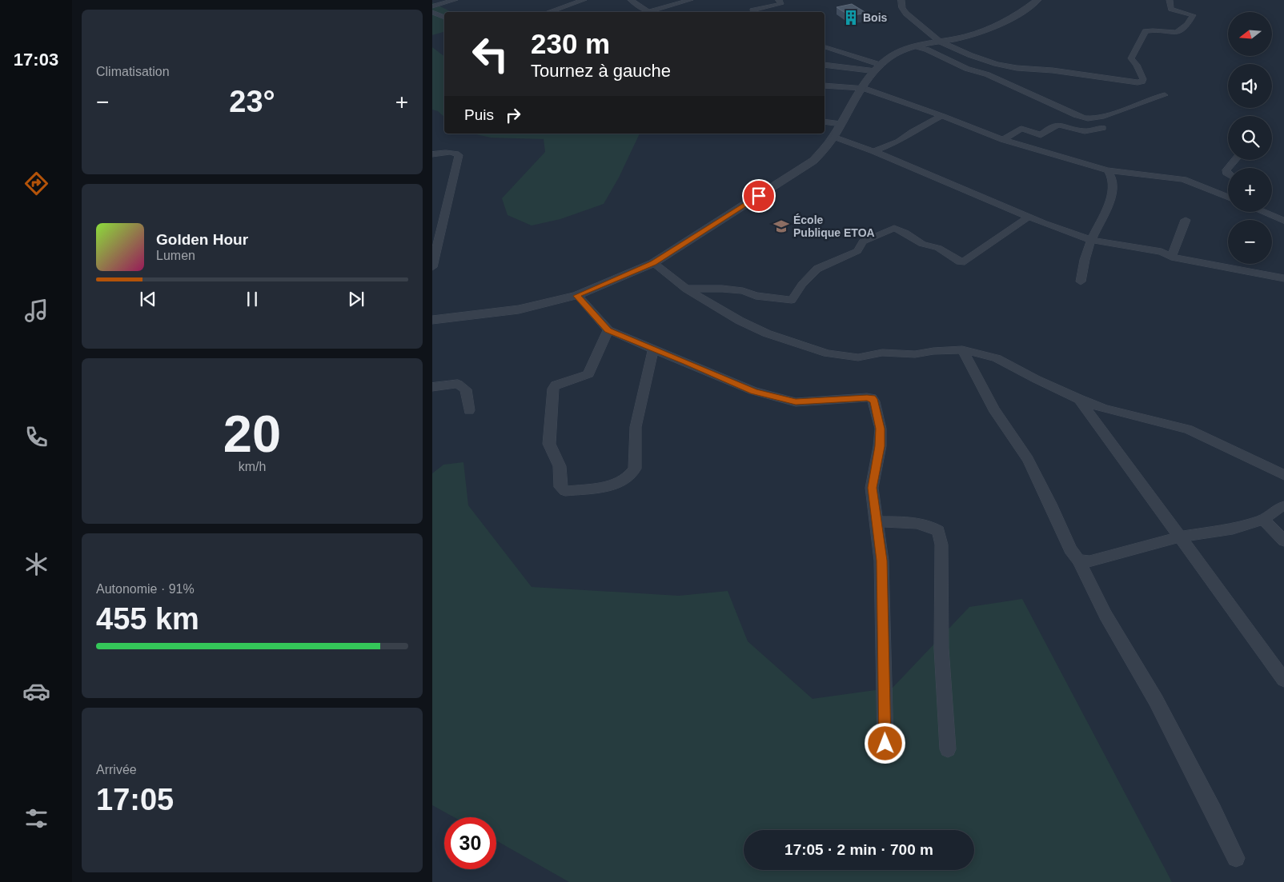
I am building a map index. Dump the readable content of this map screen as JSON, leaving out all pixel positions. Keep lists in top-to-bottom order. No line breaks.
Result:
{"places":{"building":["Bois"],"school or university":["École Publique ETOA"]},"north":"left","page":{"tabs":"17:03","tile":["Climatisation",["20","km/h"],["Autonomie · 91%","455 km"],["Arrivée","17:05"]],"map_buttons":["+","−"],"turn":["230 m","Tournez à gauche"],"heat":["−","23°","+"],"then":"Puis","song":["Golden Hour","Lumen"],"limit":"30","trip":"17:05 · 2 min · 700 m"}}
